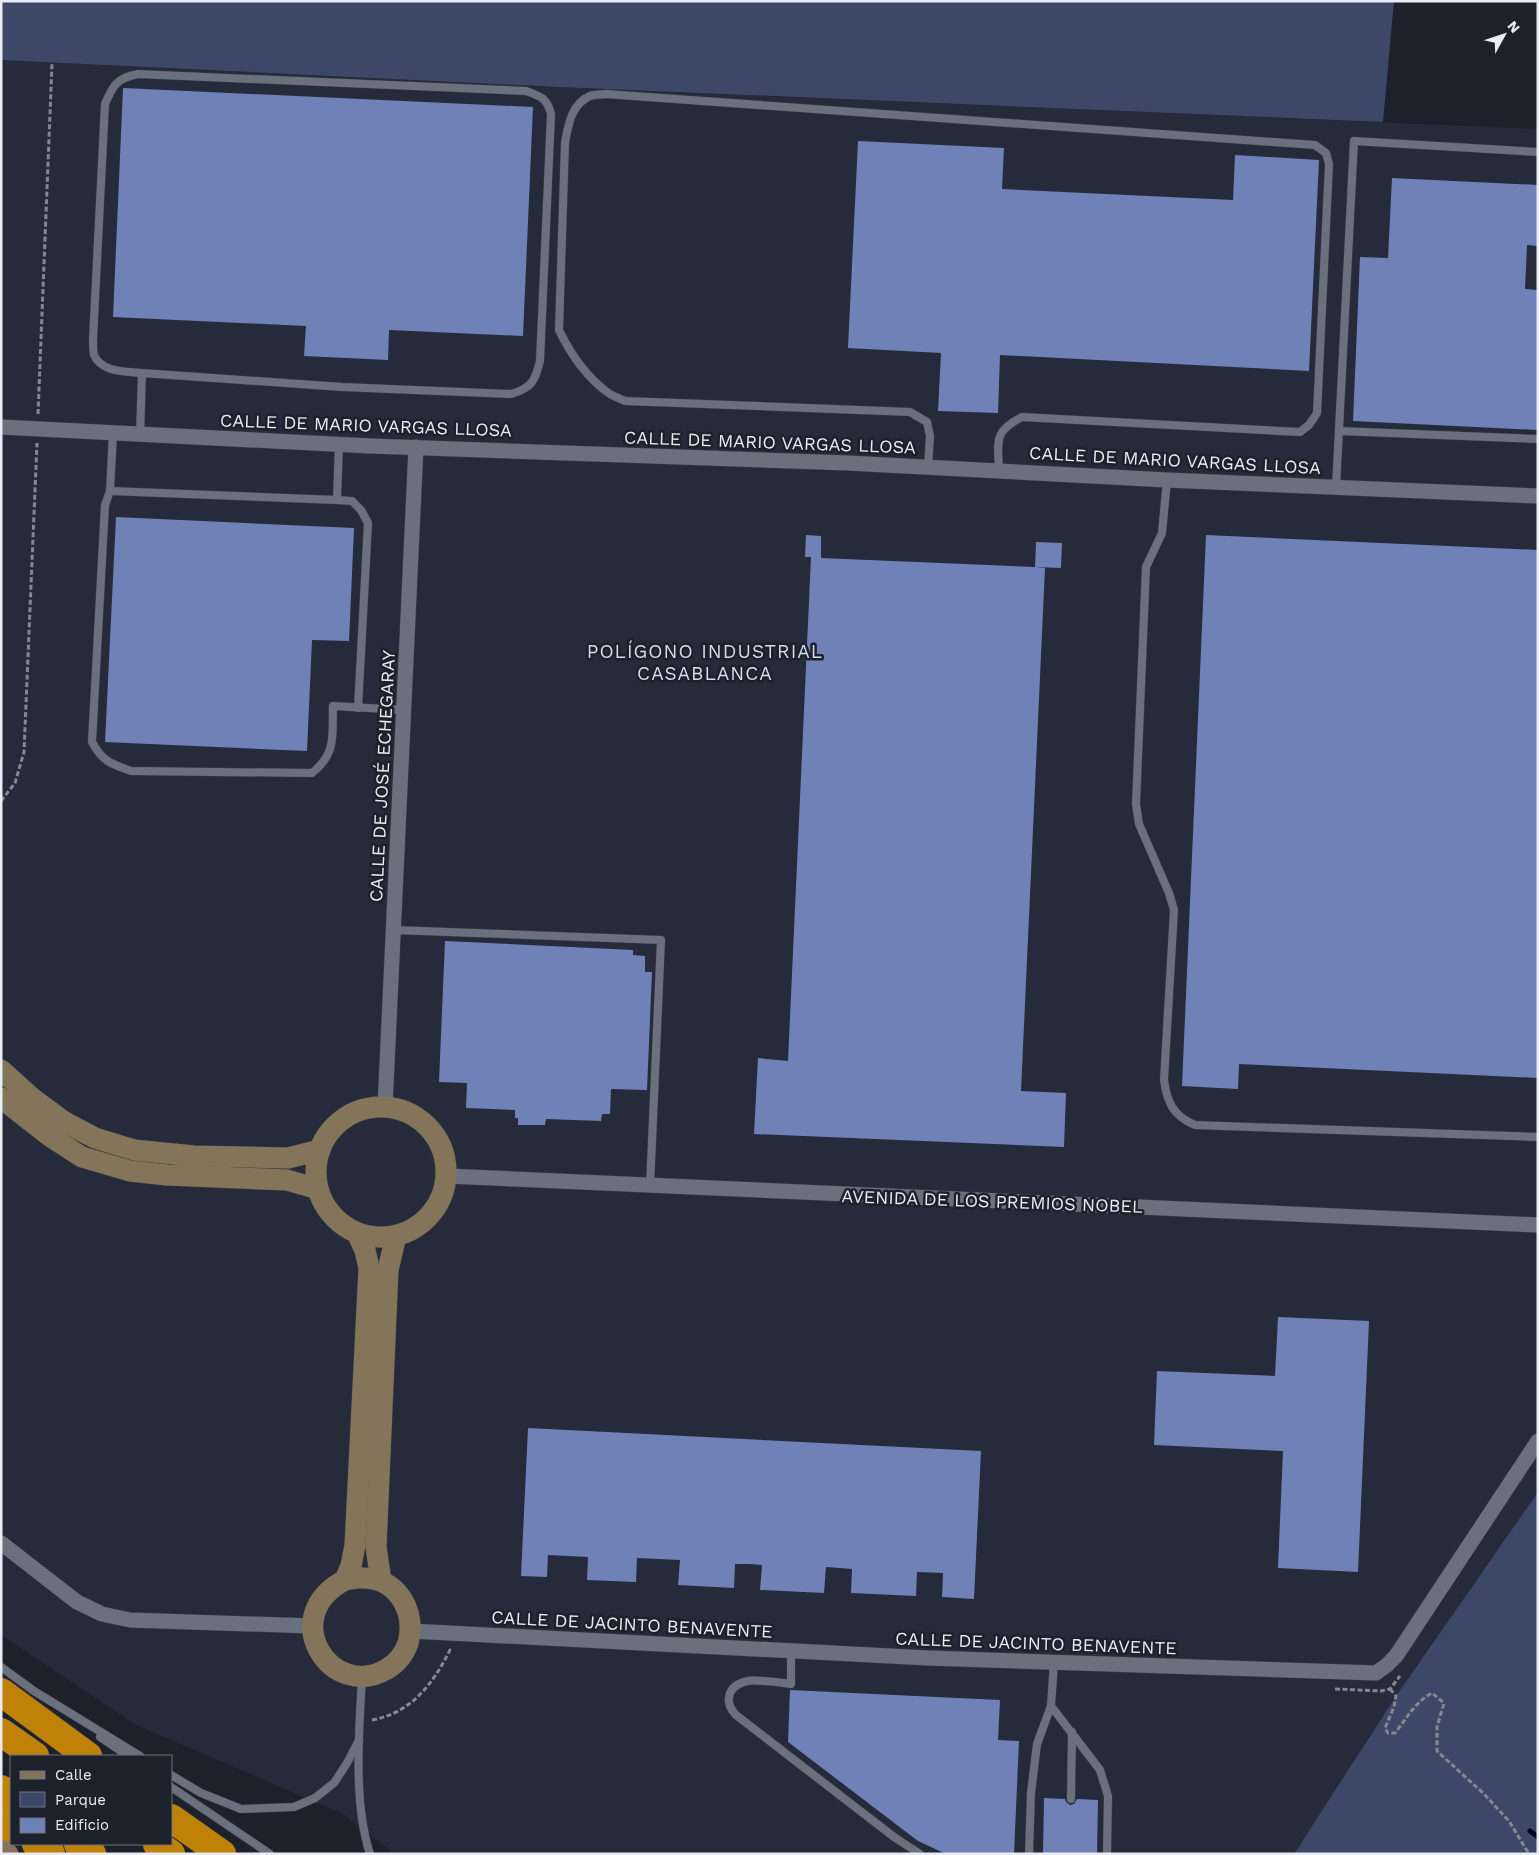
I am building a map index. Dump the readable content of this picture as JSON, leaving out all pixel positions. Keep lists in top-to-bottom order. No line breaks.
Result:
{"streets":{"street":["CALLE DE MARIO VARGAS LLOSA","CALLE DE JOSÉ ECHEGARAY","AVENIDA DE LOS PREMIOS NOBEL","CALLE DE JACINTO BENAVENTE"]},"crossings":[["CALLE DE MARIO VARGAS LLOSA","CALLE DE JOSÉ ECHEGARAY"],["CALLE DE JOSÉ ECHEGARAY","AVENIDA DE LOS PREMIOS NOBEL"]],"districts":["POLÍGONO INDUSTRIAL CASABLANCA"],"legend":["Calle","Parque","Edificio"],"north":"top right"}
